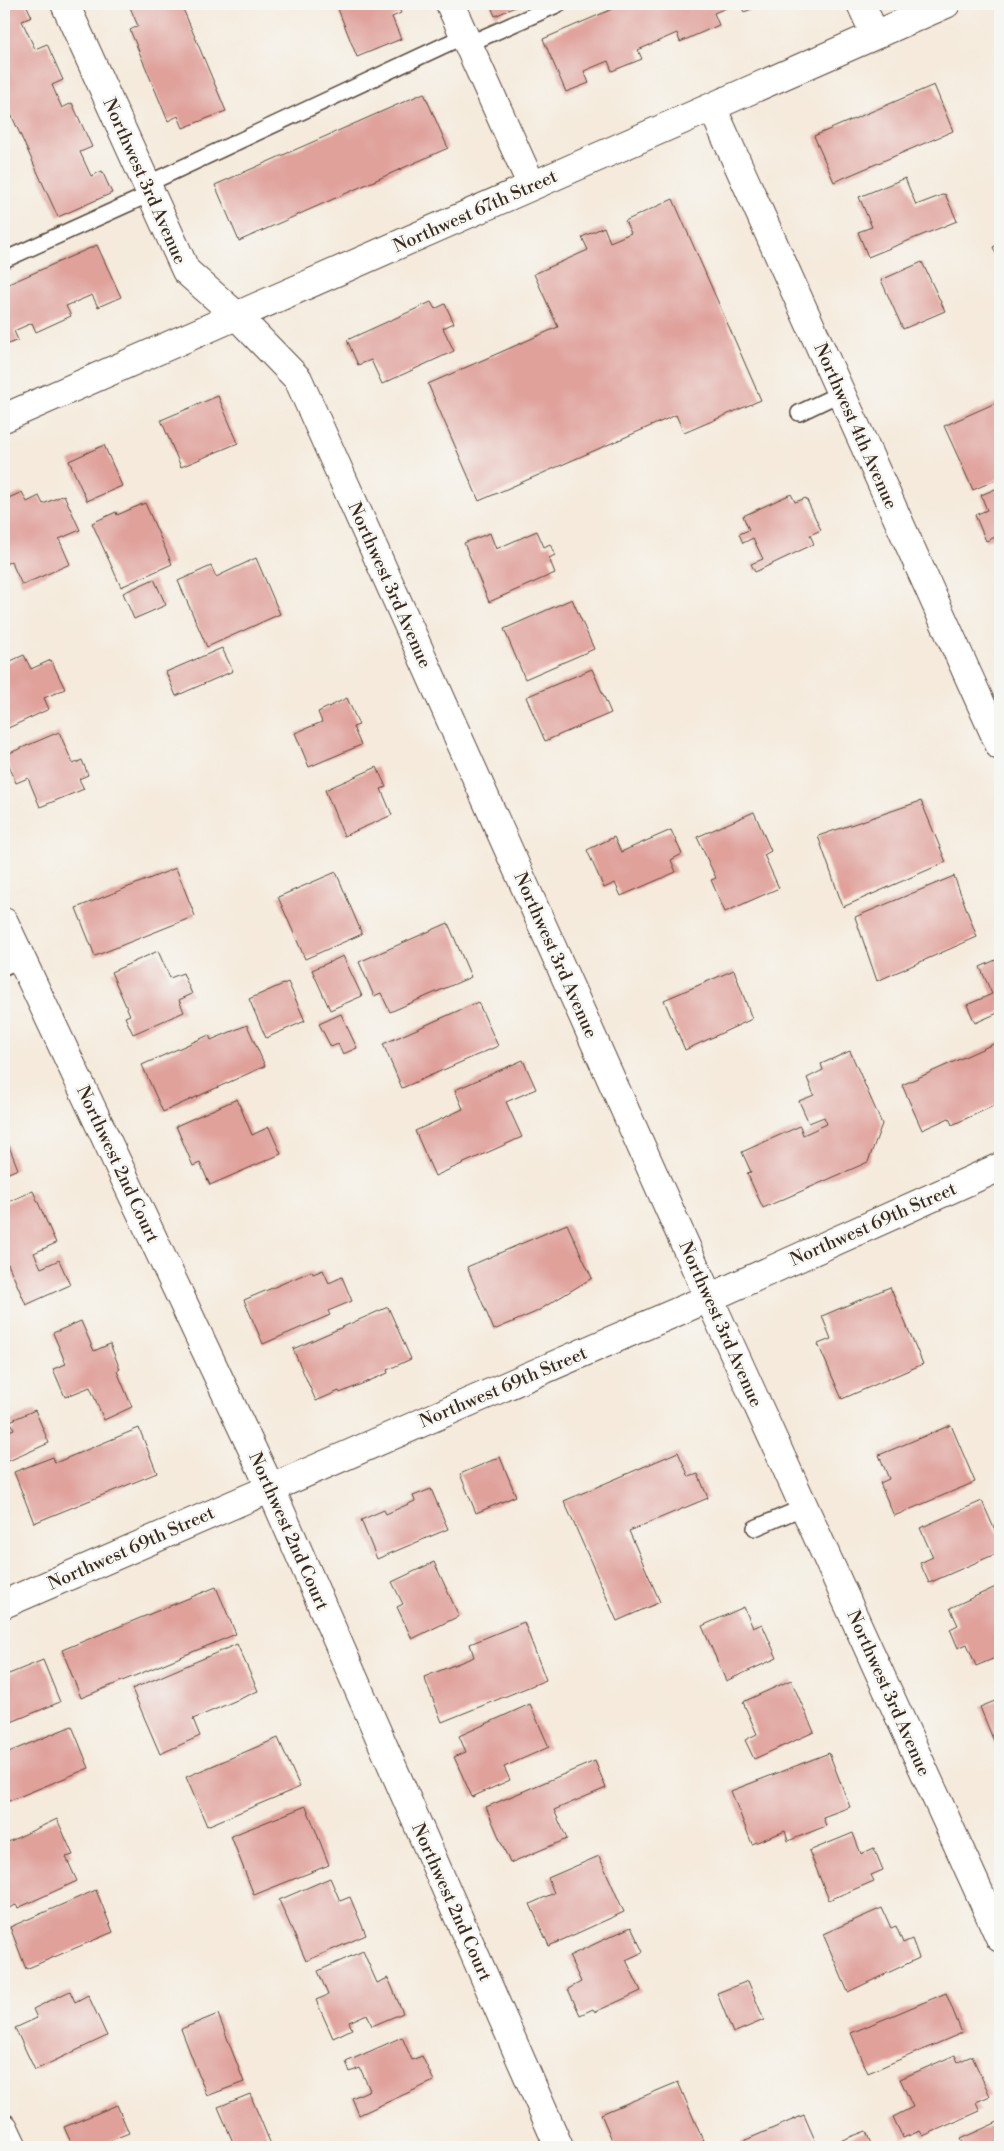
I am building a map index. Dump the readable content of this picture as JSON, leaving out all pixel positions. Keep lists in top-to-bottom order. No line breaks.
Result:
{"streets":{"street":["Northwest 3rd Avenue","Northwest 67th Street","Northwest 4th Avenue","Northwest 2nd Court","Northwest 69th Street"]},"crossings":[["Northwest 3rd Avenue","Northwest 67th Street"],["Northwest 3rd Avenue","Northwest 69th Street"],["Northwest 67th Street","Northwest 4th Avenue"],["Northwest 2nd Court","Northwest 69th Street"]]}
